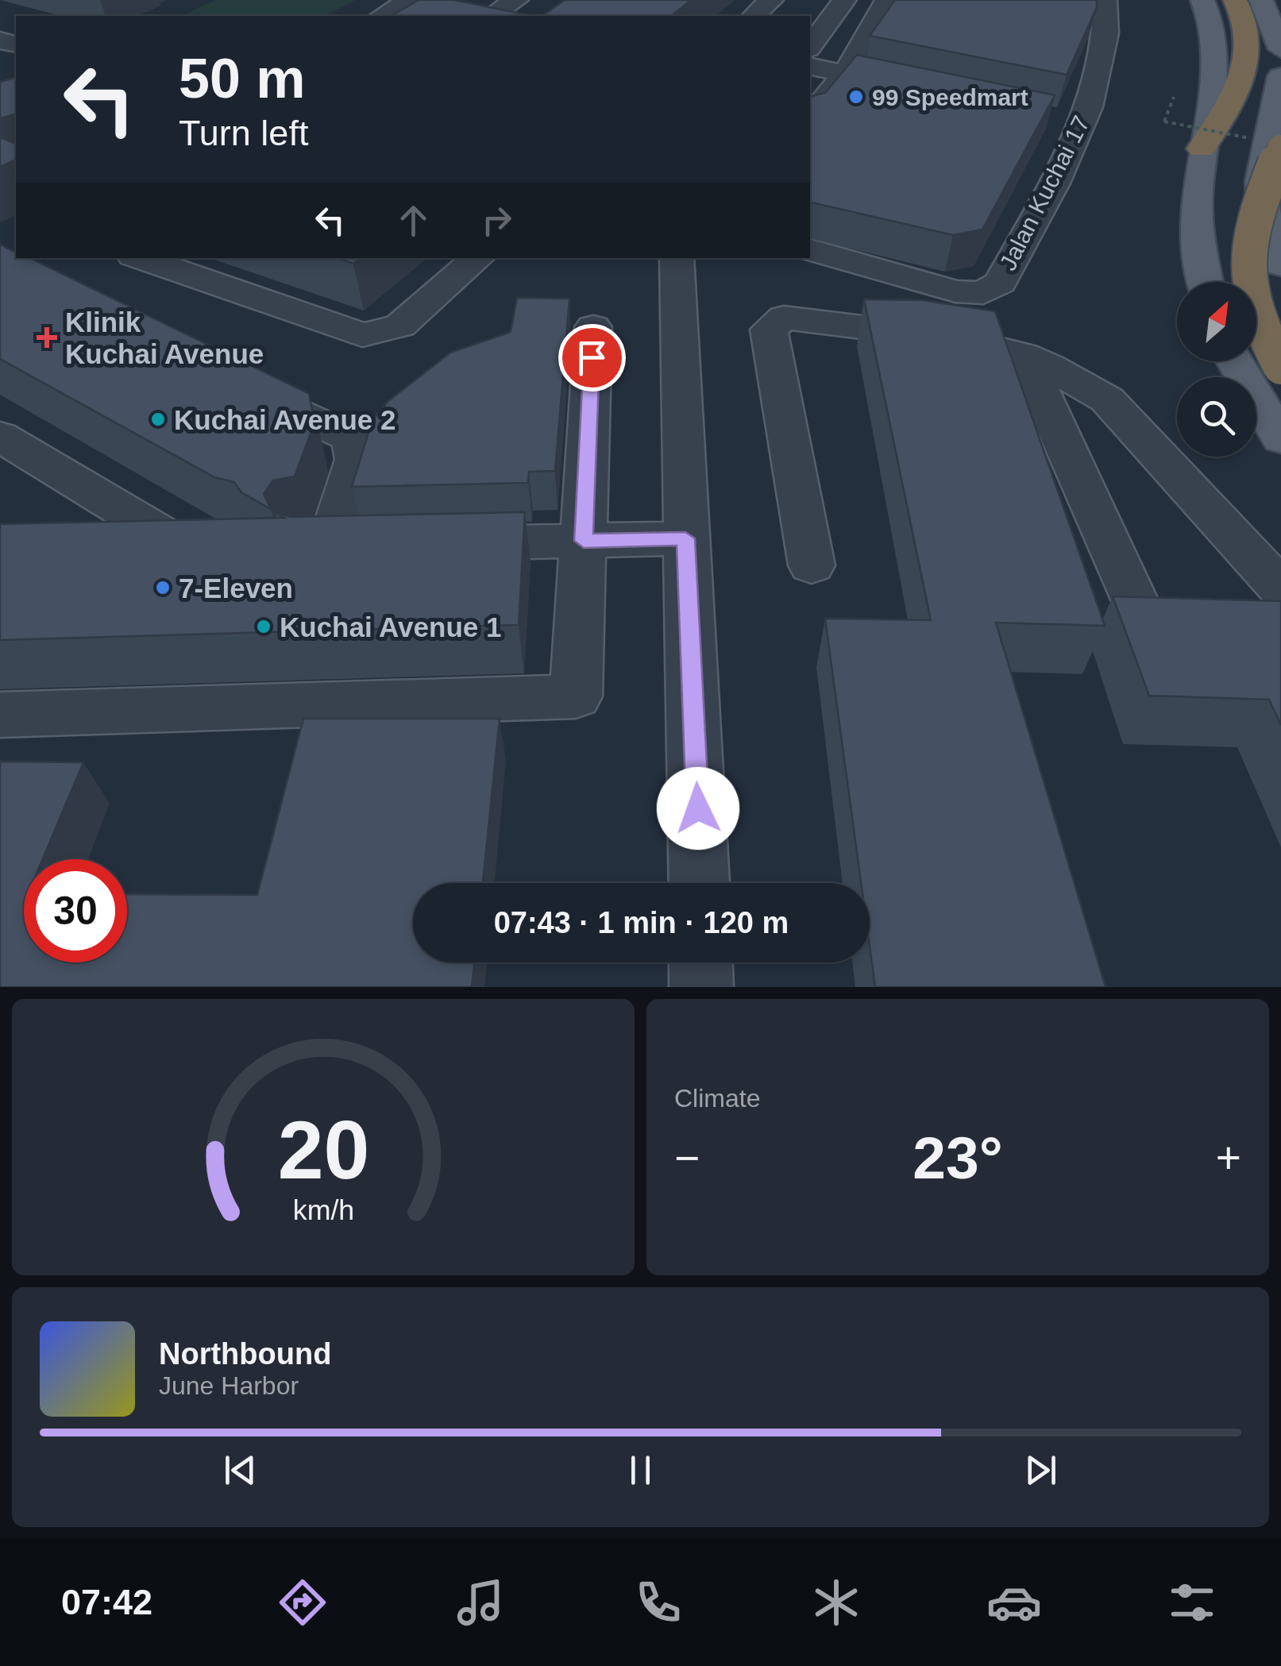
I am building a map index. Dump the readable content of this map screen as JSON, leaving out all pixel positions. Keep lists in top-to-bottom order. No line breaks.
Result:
{"streets":{"street":["Jalan Kuchai 17"]},"places":{"other":["99 Speedmart","Kuchai Avenue 2","7-Eleven","Kuchai Avenue 1"],"health":["Klinik Kuchai Avenue"]},"north":"top right","page":{"turn":["50 m","Turn left"],"limit":"30","trip":"07:43 · 1 min · 120 m","tile":"Climate","heat":["−","23°","+"],"song":["Northbound","June Harbor"],"tabs":"07:42","gauge":["20","km/h"]}}
